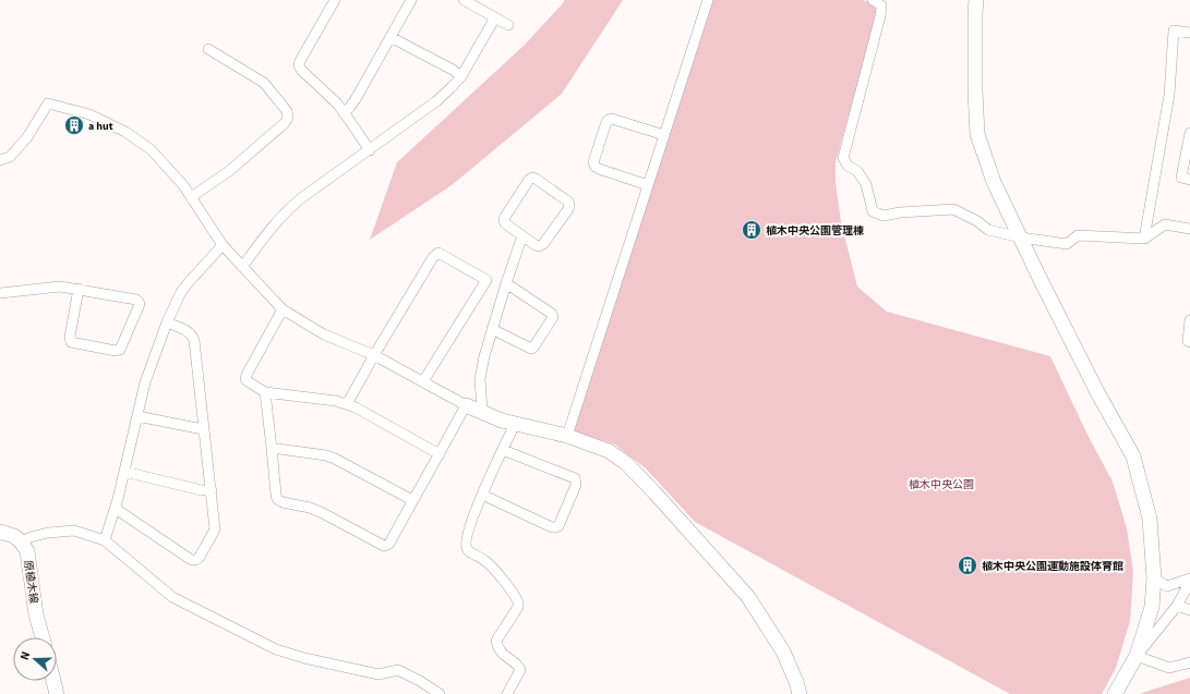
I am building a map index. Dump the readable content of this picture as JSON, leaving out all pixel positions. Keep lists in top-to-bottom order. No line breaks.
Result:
{"streets":{"street":["原植木線"]},"parks":["植木中央公園"],"places":{"building":["a hut","植木中央公園管理棟","植木中央公園運動施設体育館"]},"north":"left"}
